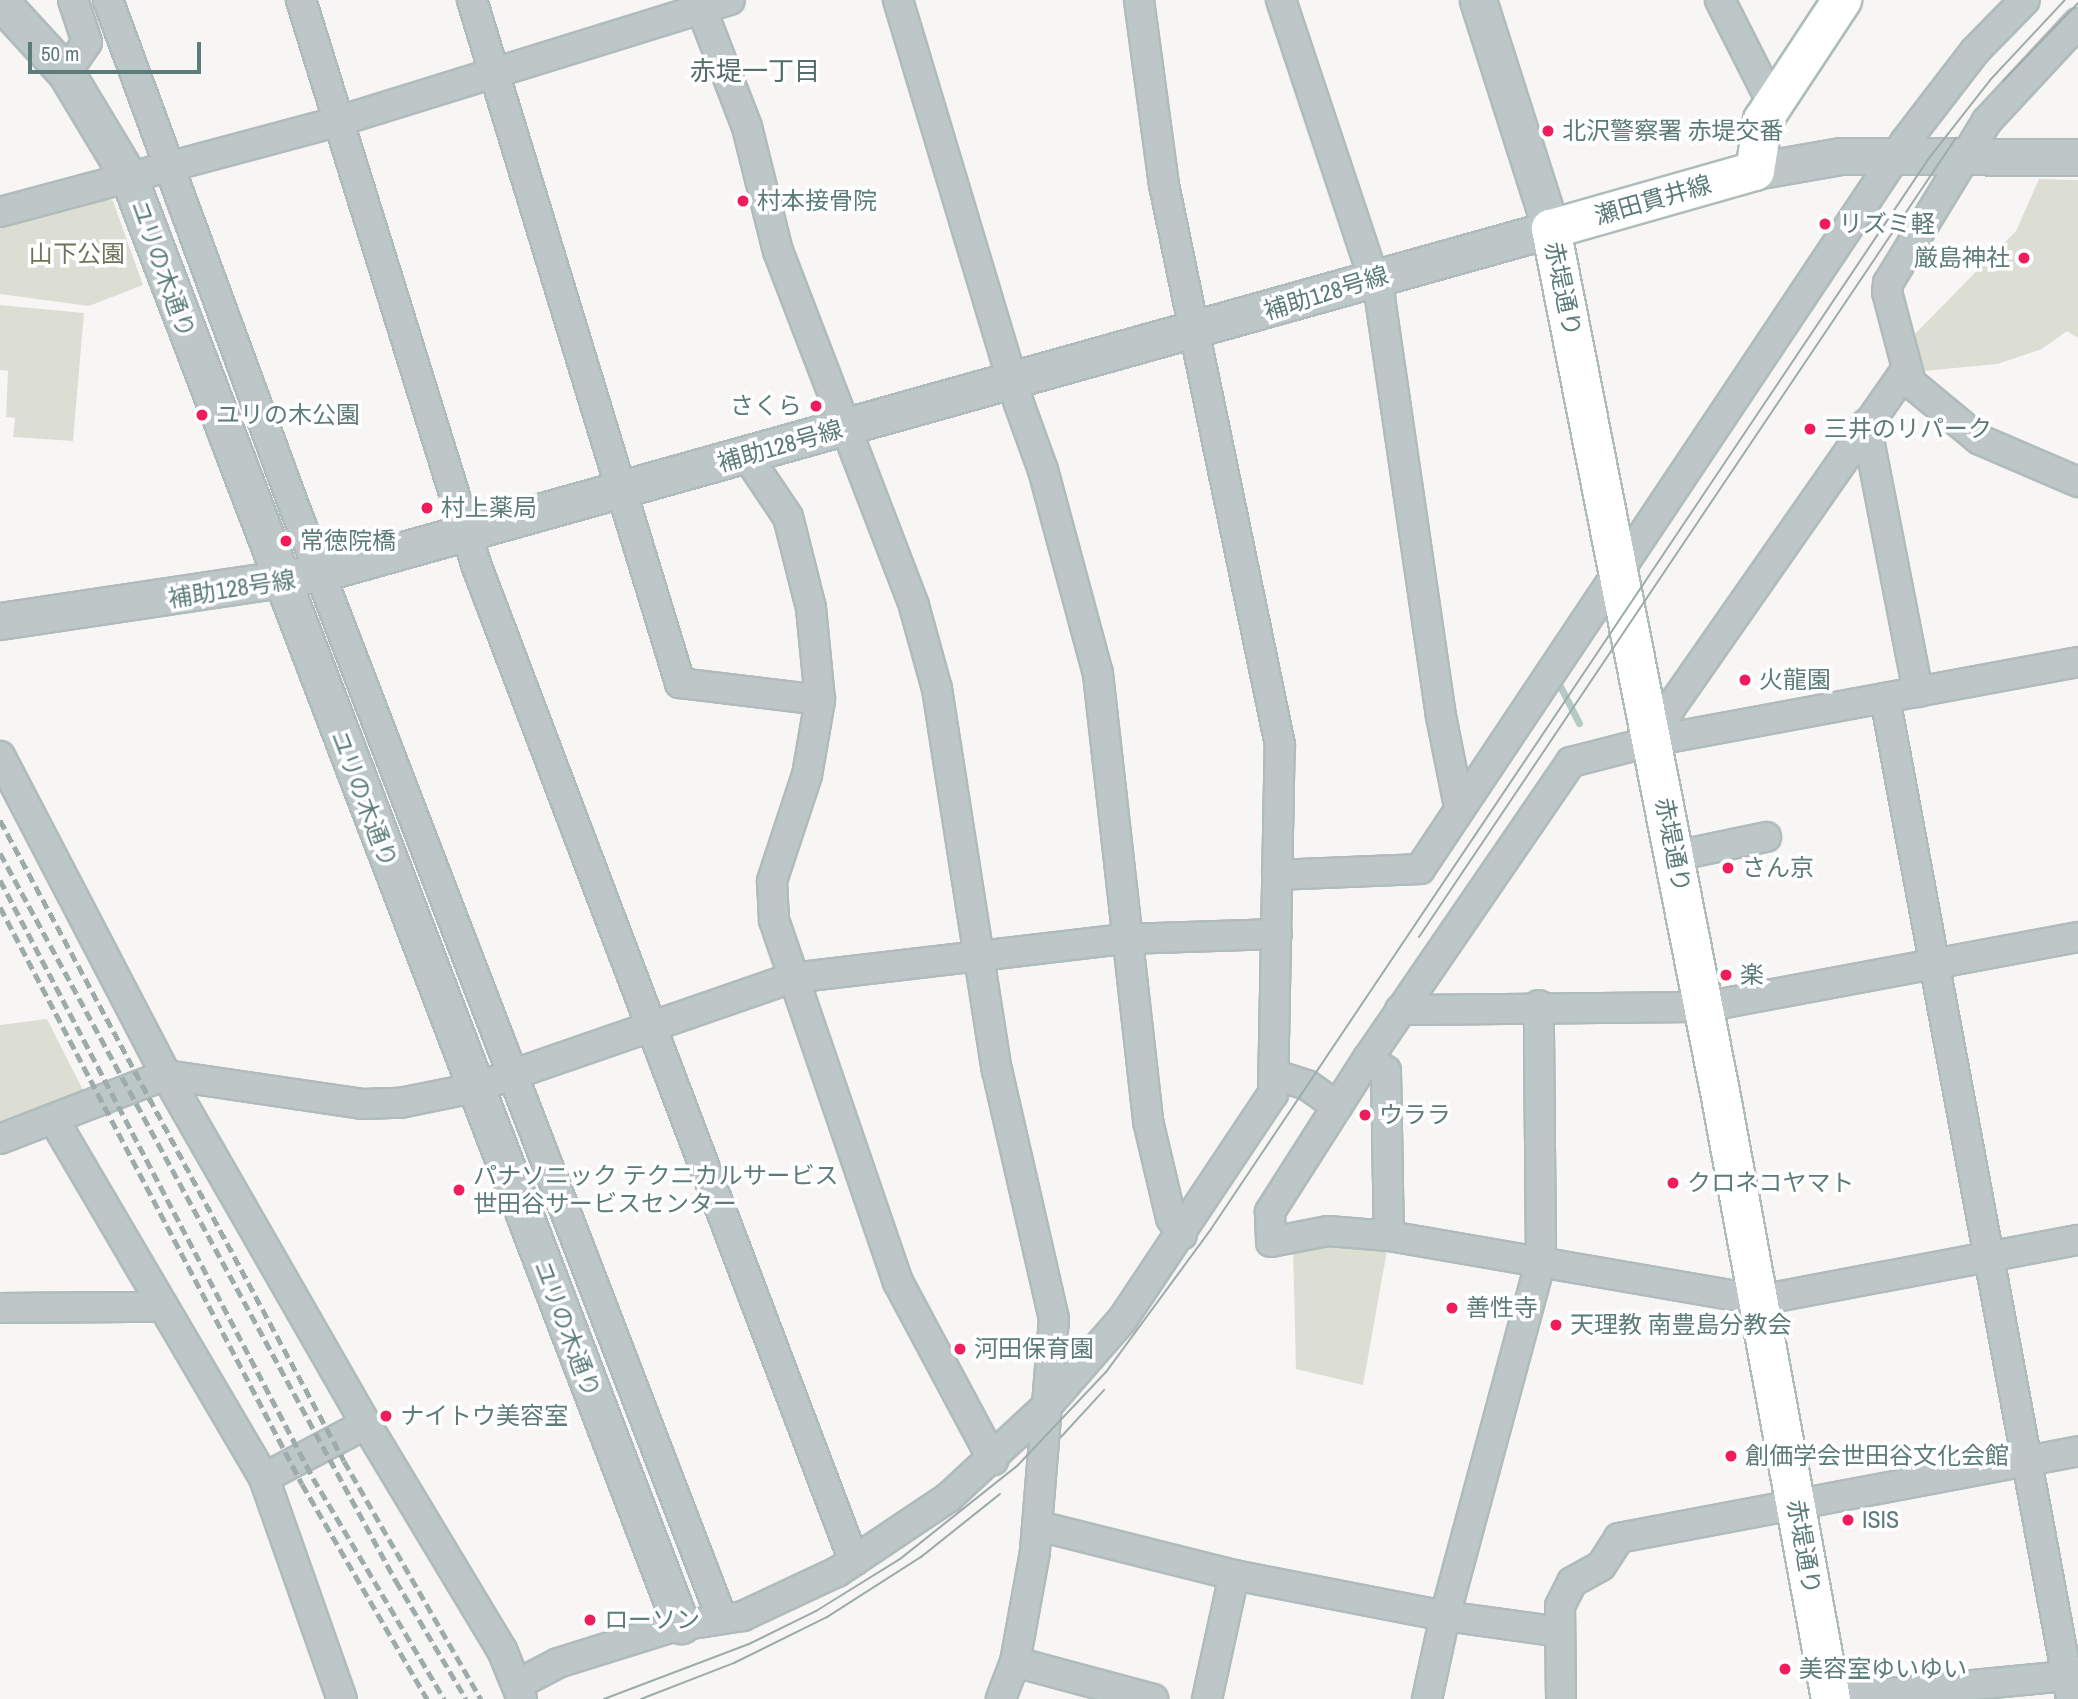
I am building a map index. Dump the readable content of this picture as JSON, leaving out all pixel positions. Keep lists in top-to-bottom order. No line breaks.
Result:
{"streets":{"main road":["瀬田貫井線","赤堤通り"],"street":["ユリの木通り","補助128号線"]},"crossings":[["瀬田貫井線","赤堤通り"],["瀬田貫井線","補助128号線"],["ユリの木通り","補助128号線"],["赤堤通り","補助128号線"]],"districts":["赤堤一丁目"],"parks":["山下公園"],"places":["北沢警察署 赤堤交番","村本接骨院","リズミ軽","厳島神社","さくら","ユリの木公園","三井のリパーク","村上薬局","常徳院橋","火龍園","さん京","楽","ウララ","クロネコヤマト","パナソニック テクニカルサービス 世田谷サービスセンター","善性寺","天理教 南豊島分教会","河田保育園","ナイトウ美容室","創価学会世田谷文化会館","ISIS","ローソン","美容室ゆいゆい"],"scale_bar":"50 m"}
